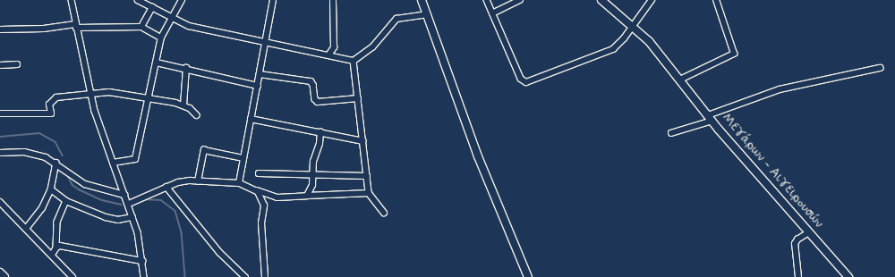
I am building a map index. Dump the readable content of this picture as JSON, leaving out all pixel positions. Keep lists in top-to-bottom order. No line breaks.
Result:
{"streets":{"main road":["Μεγάρων - Αιγειρουσών"]}}
